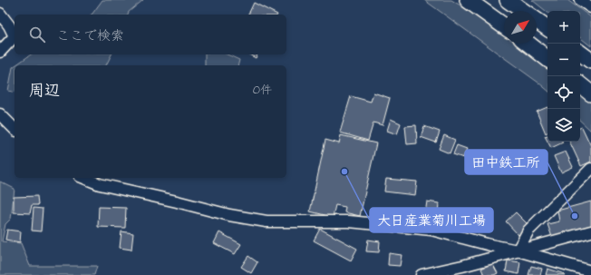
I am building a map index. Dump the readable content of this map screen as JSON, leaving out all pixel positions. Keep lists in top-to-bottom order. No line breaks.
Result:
{"places":["大日産業菊川工場","田中鉄工所"],"north":"top right","page":{"map_buttons":["+","−"],"search":"ここで検索","heading":["周辺","0件"]}}
